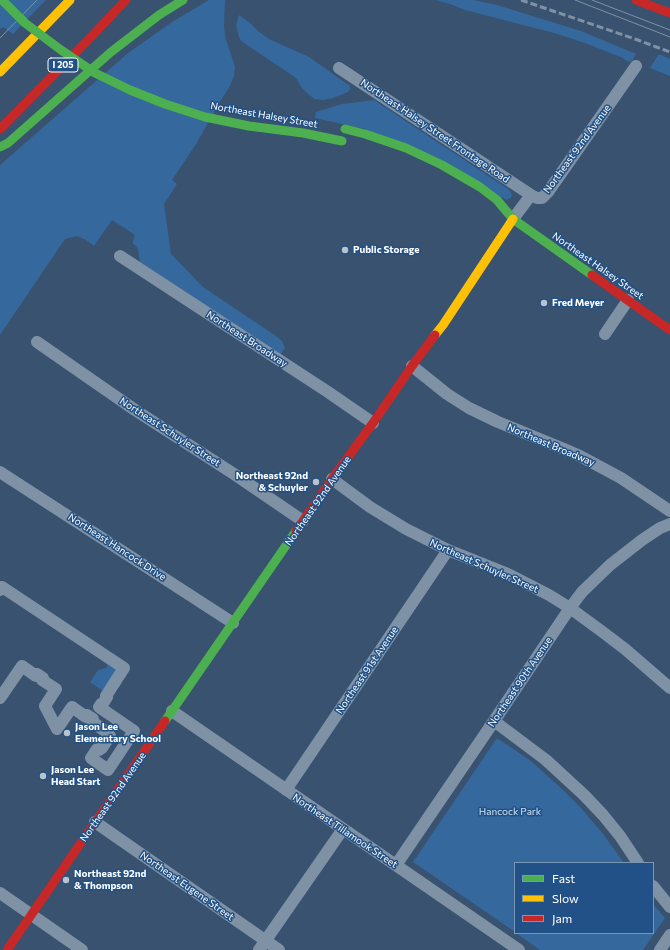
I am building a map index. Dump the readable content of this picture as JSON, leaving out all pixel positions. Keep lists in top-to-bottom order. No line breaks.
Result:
{"streets":{"main road":["I 205","Northeast Halsey Street","Northeast 92nd Avenue"],"street":["Northeast Halsey Street Frontage Road","Northeast Broadway","Northeast Schuyler Street","Northeast Hancock Drive","Northeast 91st Avenue","Northeast 90th Avenue","Northeast Tillamook Street","Northeast Eugene Street"]},"crossings":[["Northeast Halsey Street","Northeast 92nd Avenue"],["Northeast Halsey Street Frontage Road","Northeast 92nd Avenue"],["Northeast 92nd Avenue","Northeast Broadway"],["Northeast 92nd Avenue","Northeast Schuyler Street"],["Northeast 92nd Avenue","Northeast Hancock Drive"],["Northeast 92nd Avenue","Northeast Tillamook Street"],["Northeast 92nd Avenue","Northeast Eugene Street"],["Northeast Schuyler Street","Northeast 91st Avenue"],["Northeast Schuyler Street","Northeast 90th Avenue"],["Northeast 91st Avenue","Northeast Tillamook Street"],["Northeast 90th Avenue","Northeast Tillamook Street"]],"parks":["Hancock Park"],"places":["Public Storage","Fred Meyer","Northeast 92nd & Schuyler","Jason Lee Elementary School","Jason Lee Head Start","Northeast 92nd & Thompson"],"legend":["Fast","Slow","Jam"]}
